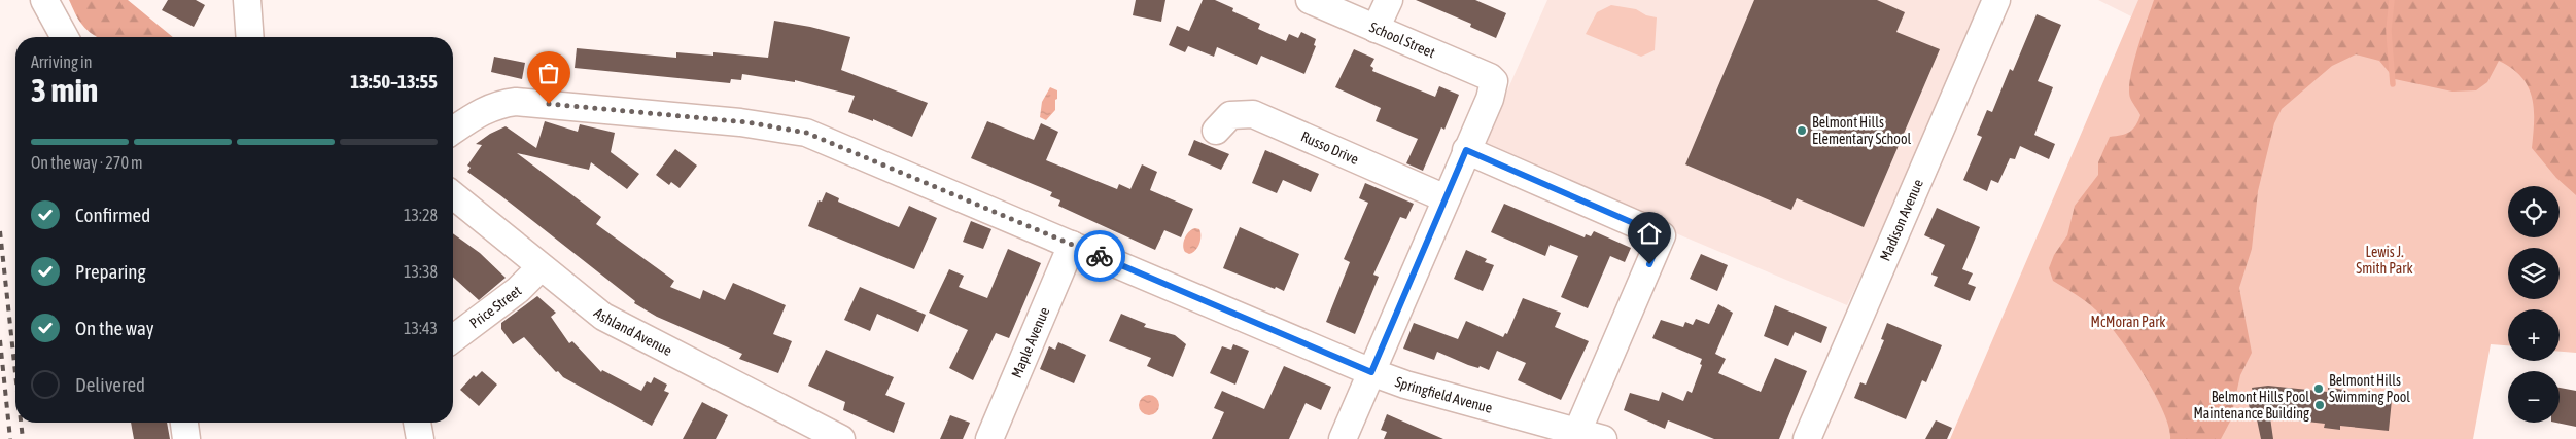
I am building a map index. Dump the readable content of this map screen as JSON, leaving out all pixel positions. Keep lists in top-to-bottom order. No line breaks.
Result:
{"streets":{"street":["School Street","Russo Drive","Madison Avenue","Price Street","Ashland Avenue","Maple Avenue","Springfield Avenue"]},"crossings":[["Price Street","Ashland Avenue"],["Maple Avenue","Springfield Avenue"]],"parks":["Lewis J. Smith Park","McMoran Park"],"places":["Belmont Hills Elementary School","Belmont Hills Swimming Pool","Belmont Hills Pool Maintenance Building"],"page":{"heading":["3 min","Arriving in","13:50–13:55"],"bar":"On the way · 270 m","map_buttons":["+","−"],"list":[["Confirmed","13:28"],["Preparing","13:38"],["On the way","13:43"],"Delivered"]}}
